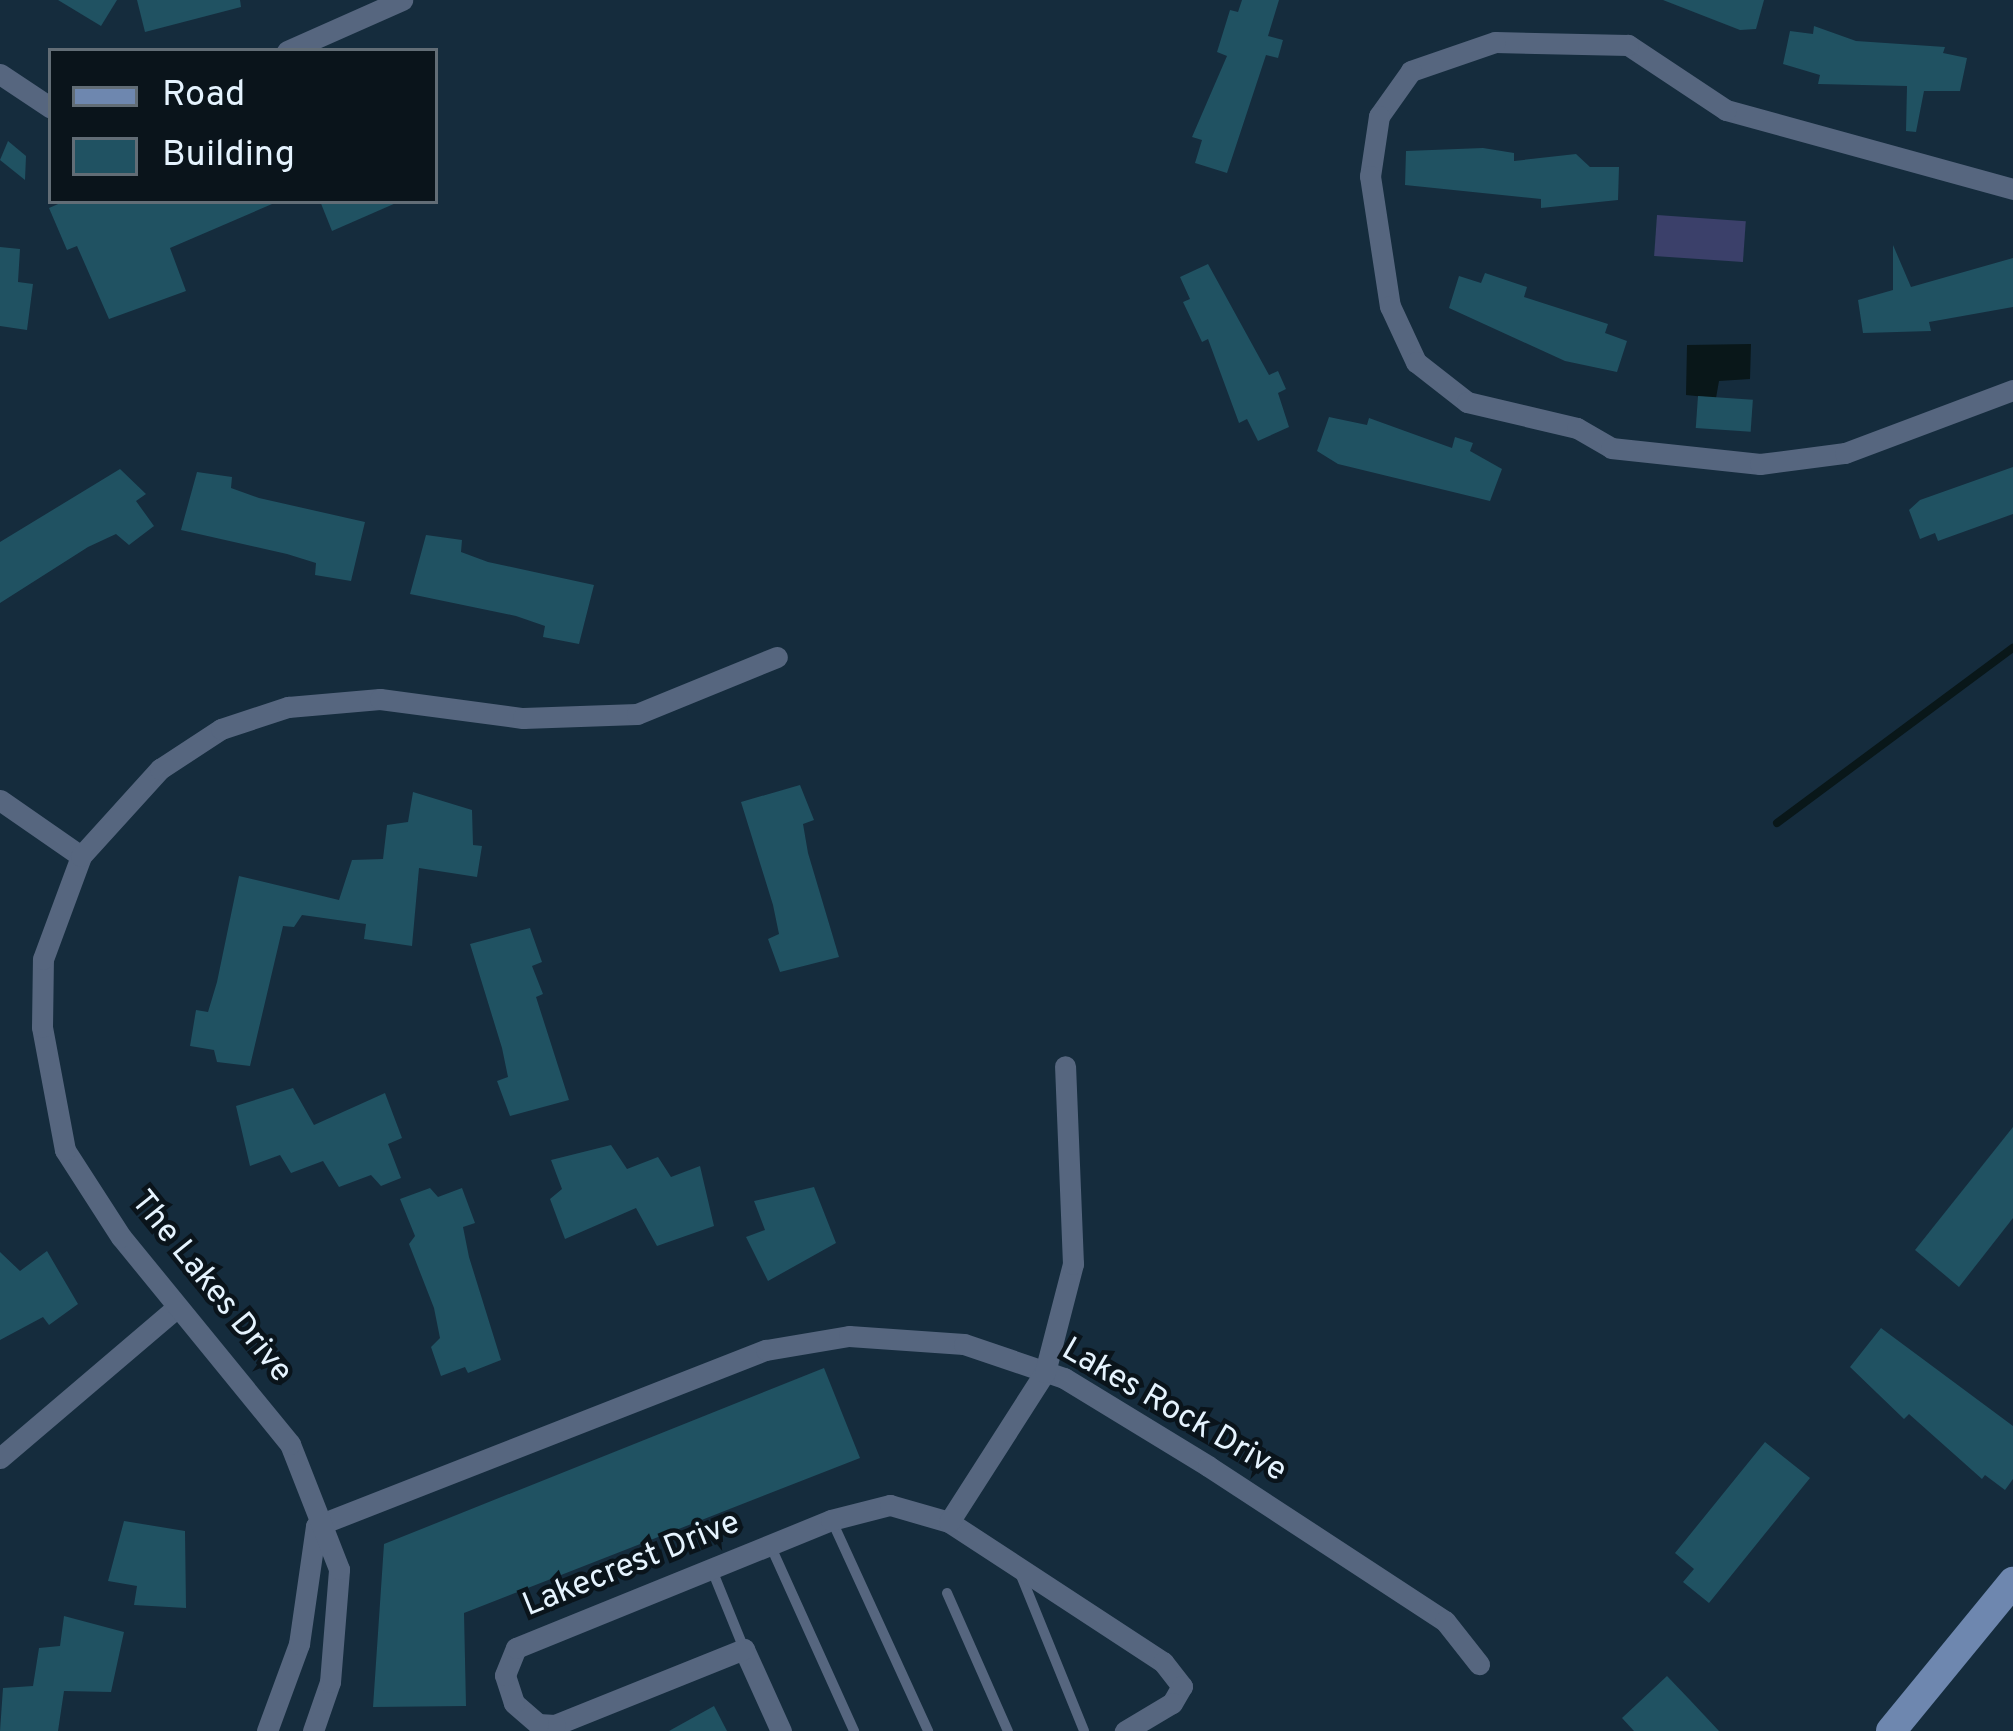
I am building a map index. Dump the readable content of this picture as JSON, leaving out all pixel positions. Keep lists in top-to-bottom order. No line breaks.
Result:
{"streets":{"street":["The Lakes Drive","Lakes Rock Drive","Lakecrest Drive"]},"crossings":[["The Lakes Drive","Lakes Rock Drive"]],"legend":["Road","Building"]}
